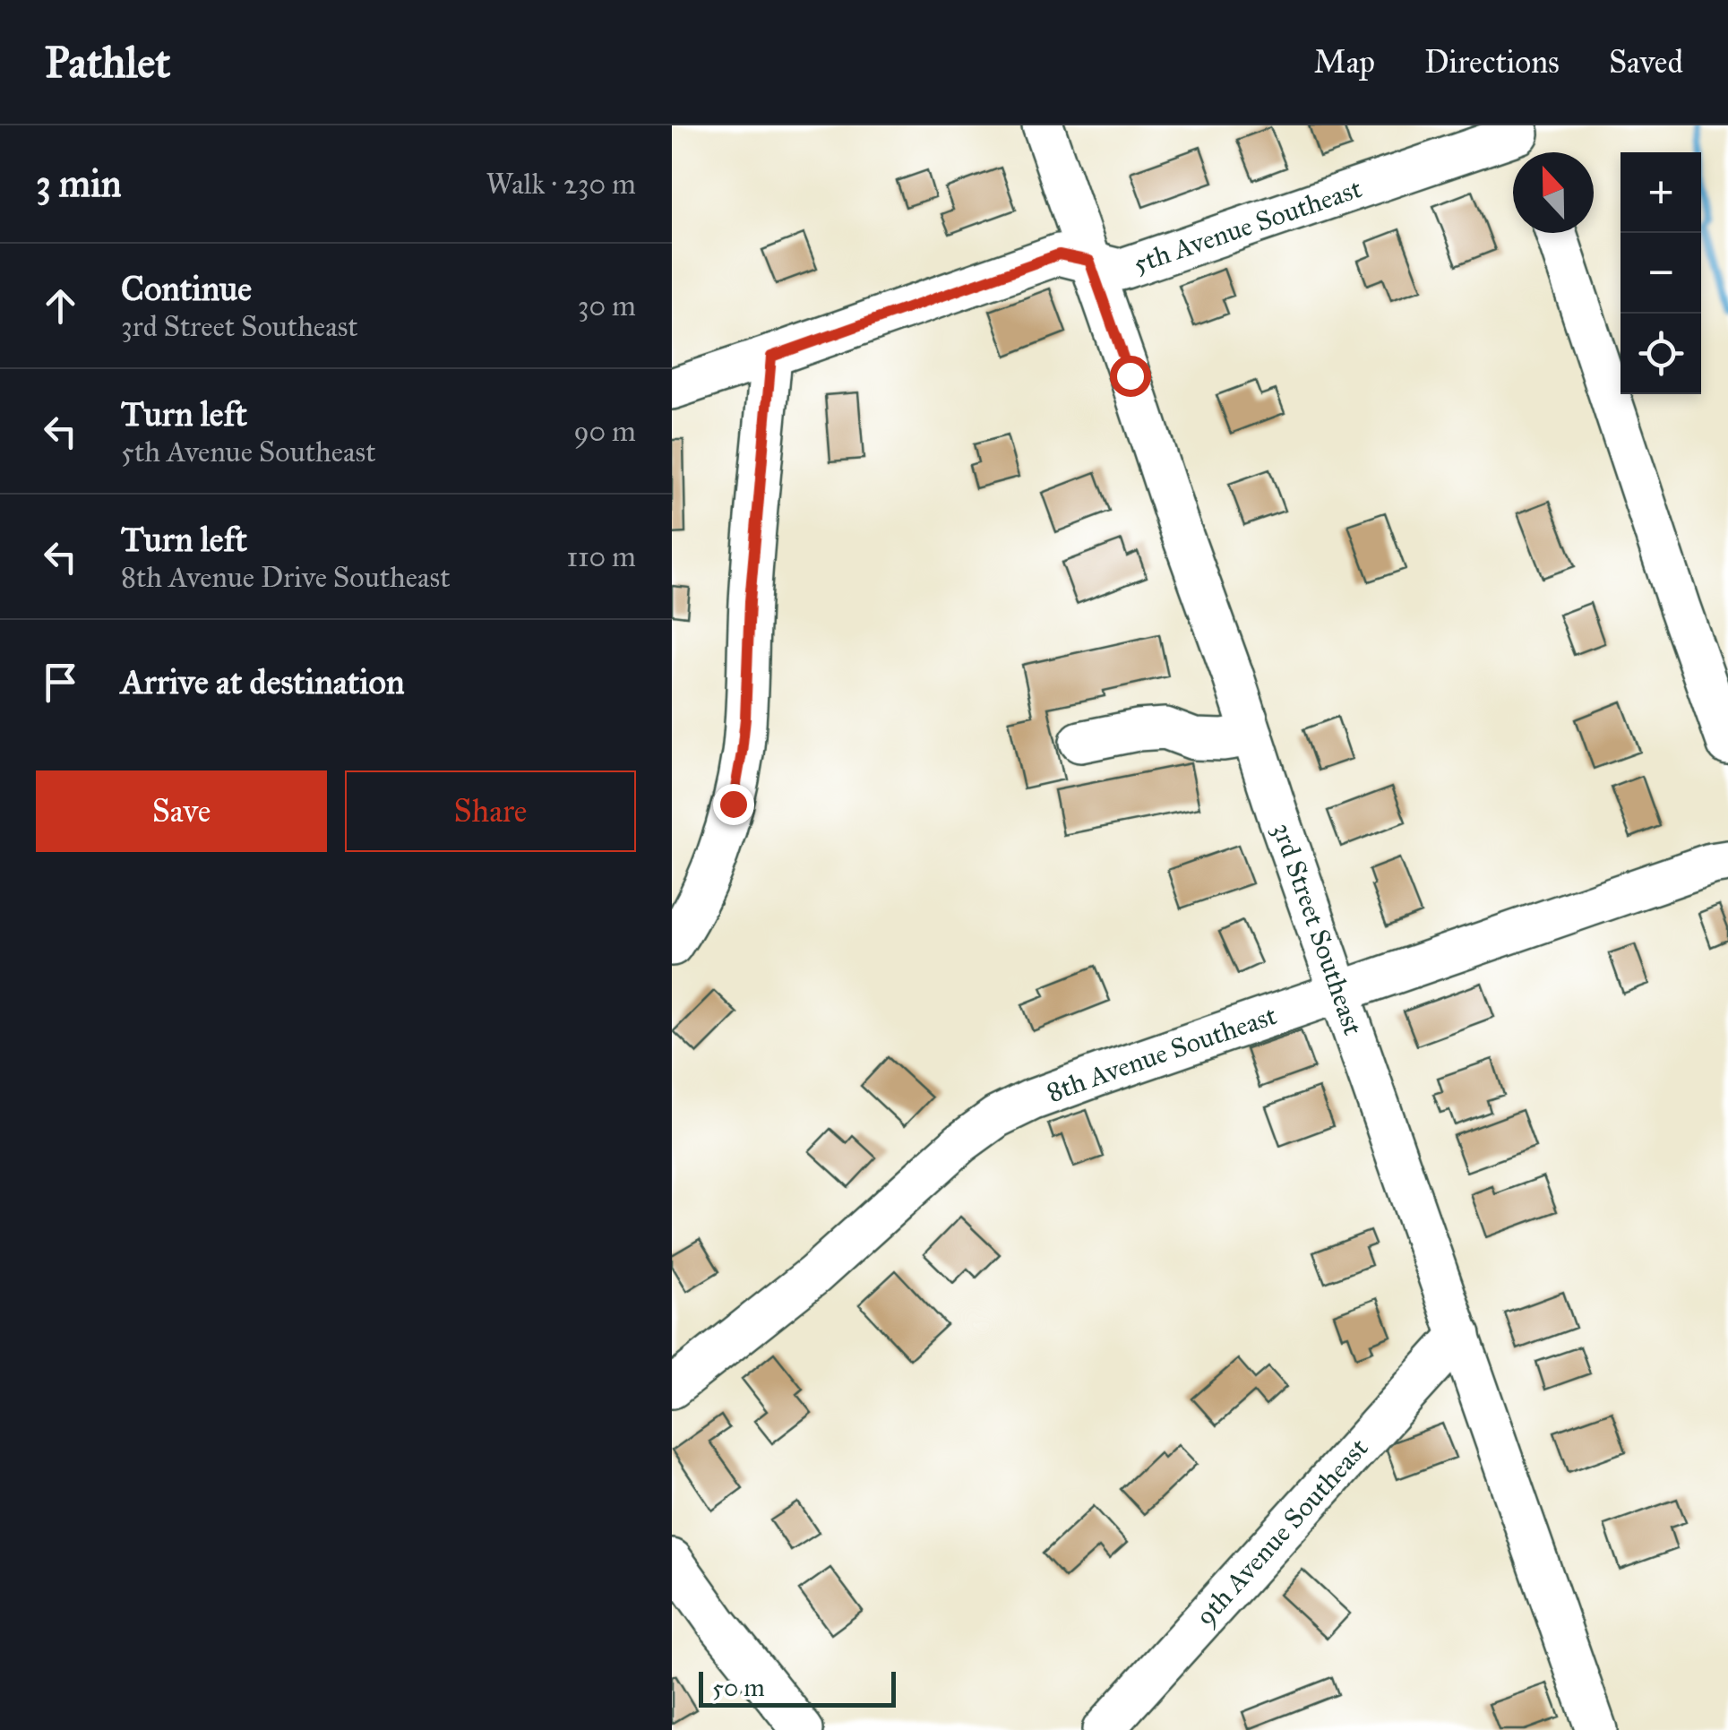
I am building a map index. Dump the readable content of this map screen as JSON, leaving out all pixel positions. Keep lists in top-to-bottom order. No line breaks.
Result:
{"streets":{"street":["5th Avenue Southeast","3rd Street Southeast","8th Avenue Southeast","9th Avenue Southeast"]},"crossings":[["5th Avenue Southeast","3rd Street Southeast"],["3rd Street Southeast","8th Avenue Southeast"],["3rd Street Southeast","9th Avenue Southeast"]],"scale_bar":"50 m","north":"top","page":{"header":"Pathlet","nav":["Map","Directions","Saved"],"heading":["3 min","Walk · 230 m"],"map_buttons":["+","−"],"list":[["Continue","3rd Street Southeast","30 m"],["Turn left","5th Avenue Southeast","90 m"],["Turn left","8th Avenue Drive Southeast","110 m"],"Arrive at destination"],"buttons":["Save","Share"],"scale":"50 m"}}
